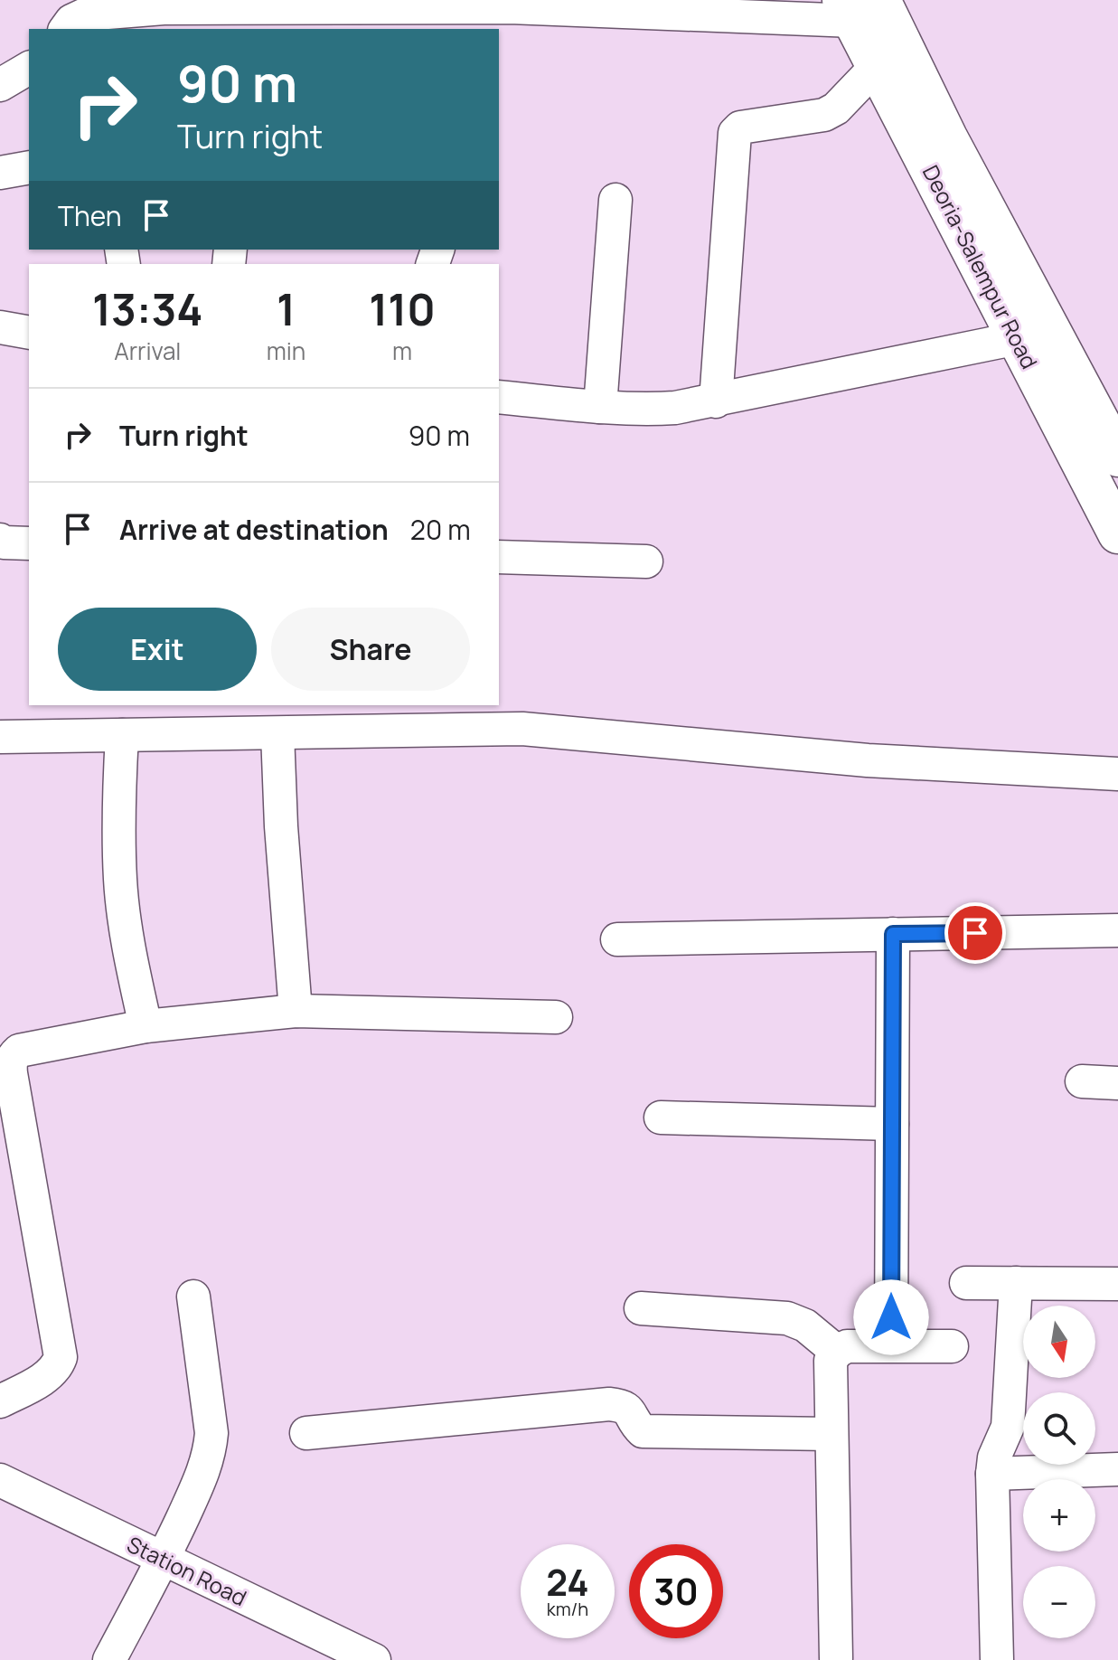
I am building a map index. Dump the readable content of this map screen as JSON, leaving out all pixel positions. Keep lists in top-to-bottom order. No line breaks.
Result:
{"streets":{"highway":["Deoria-Salempur Road"],"street":["Station Road"]},"north":"bottom","page":{"turn":["90 m","Turn right"],"then":"Then","eta":["13:34","Arrival","1","min","110","m"],"list":[{"name":"Turn right","value":"90 m"},{"name":"Arrive at destination","value":"20 m"}],"buttons":["Exit","Share"],"map_buttons":["+","−"],"speed":"24 km/h","limit":"30"}}
